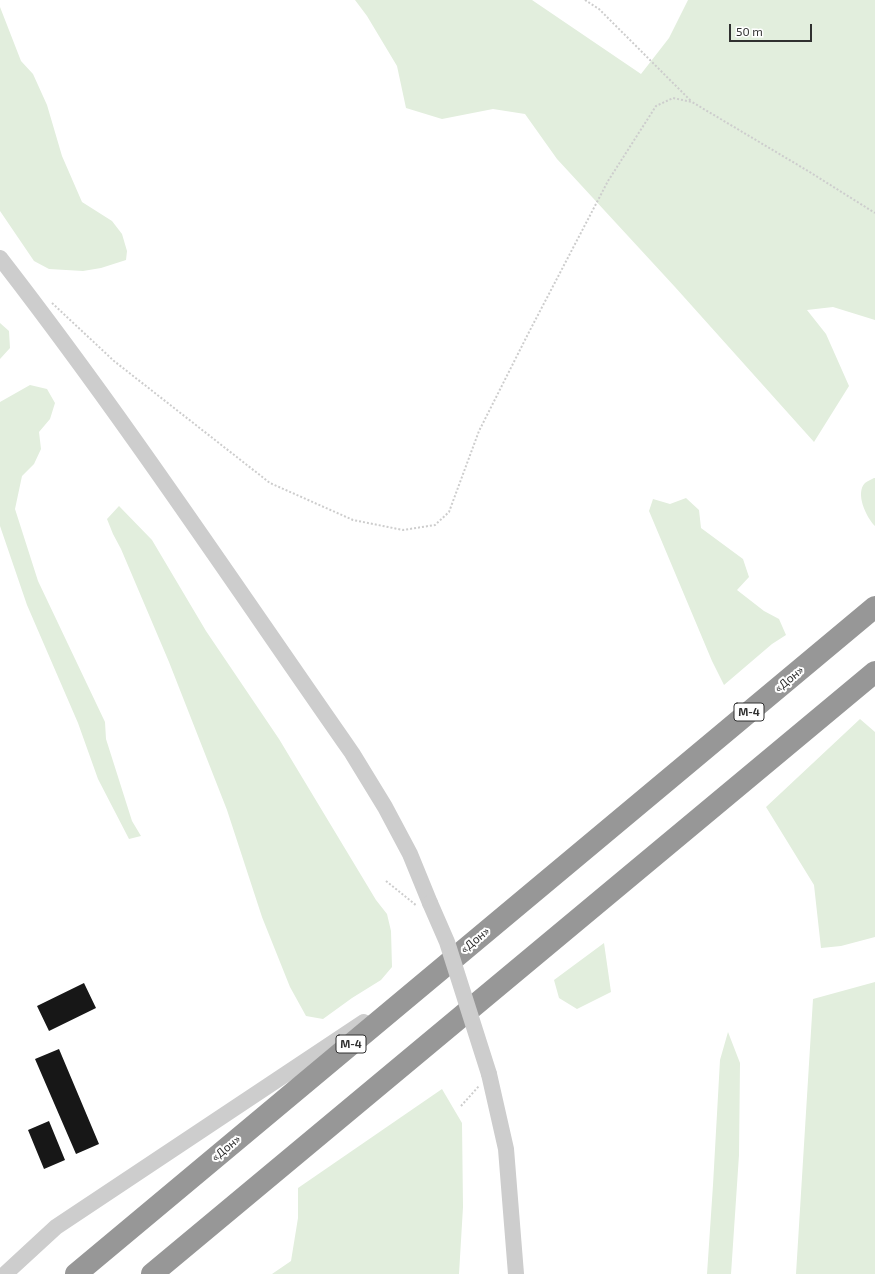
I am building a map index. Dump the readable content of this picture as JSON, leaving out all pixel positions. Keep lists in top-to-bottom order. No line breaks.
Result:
{"streets":{"highway":["«Дон»","М-4"]},"scale_bar":"50 m"}
